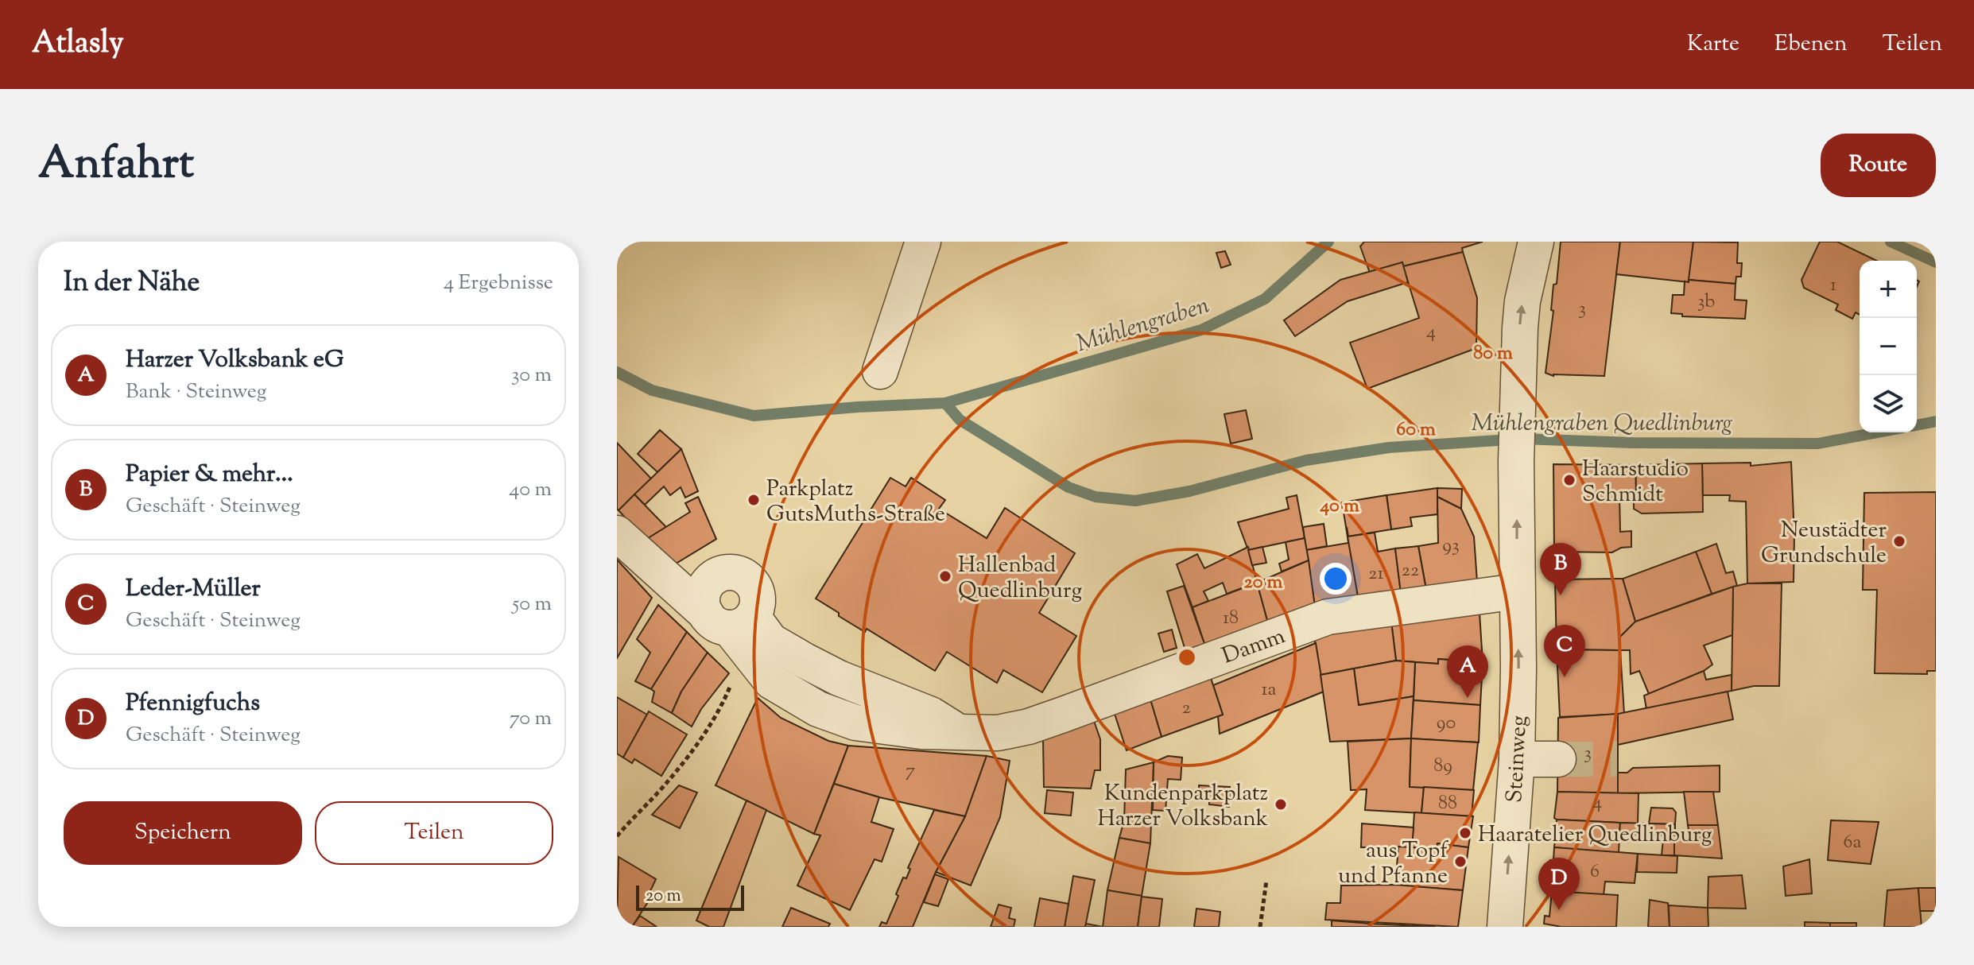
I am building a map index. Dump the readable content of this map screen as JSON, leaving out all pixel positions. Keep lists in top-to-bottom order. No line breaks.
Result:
{"streets":{"street":["Damm","Steinweg"]},"crossings":[["Damm","Steinweg"]],"one_way":["Steinweg"],"water":["Mühlengraben","Mühlengraben Quedlinburg"],"places":["Haarstudio Schmidt","Parkplatz GutsMuths-Straße","Neustädter Grundschule","Hallenbad Quedlinburg","Kundenparkplatz Harzer Volksbank","Haaratelier Quedlinburg","aus Topf und Pfanne"],"house_numbers":["1","3b","3","4","93","22","21","18","1a","2","90","3","89","7","4","88","6a","6"],"scale_bar":"20 m","page":{"header":"Atlasly","nav":["Karte","Ebenen","Teilen"],"title":"Anfahrt","buttons":["Route",["Speichern","Teilen"]],"heading":["In der Nähe","4 Ergebnisse"],"map_buttons":["+","−"],"list":[{"mark":"A","name":"Harzer Volksbank eG","note":"Bank · Steinweg","value":"30 m"},{"mark":"B","name":"Papier & mehr…","note":"Geschäft · Steinweg","value":"40 m"},{"mark":"C","name":"Leder-Müller","note":"Geschäft · Steinweg","value":"50 m"},{"mark":"D","name":"Pfennigfuchs","note":"Geschäft · Steinweg","value":"70 m"}],"pins":["B","C","A","D"],"scale":"20 m"},"rings":["80 m","60 m","40 m","20 m"]}
